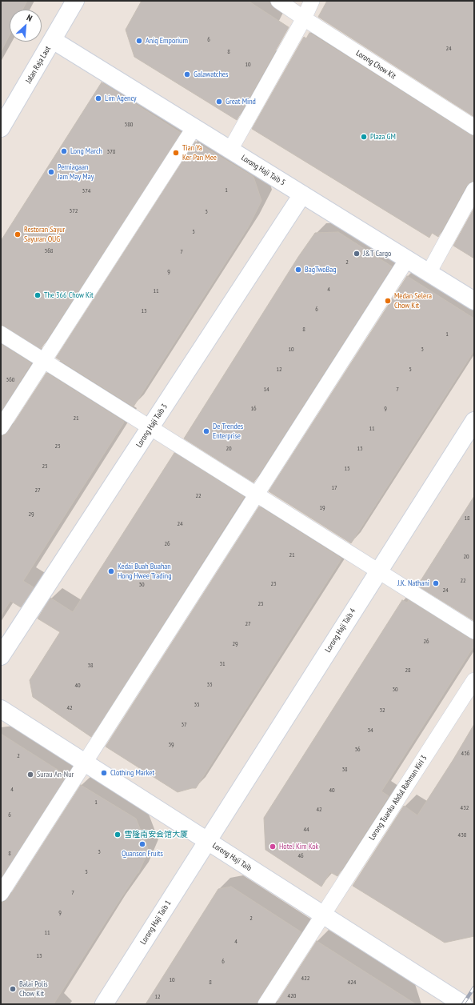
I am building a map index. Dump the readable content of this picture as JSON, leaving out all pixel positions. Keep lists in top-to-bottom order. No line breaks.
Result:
{"streets":{"street":["Jalan Raja Laut","Lorong Haji Taib 5","Lorong Haji Taib 3","Lorong Haji Taib 4","Lorong Haji Taib","Lorong Haji Taib 1"],"lane":["Lorong Chow Kit","Lorong Tuanku Abdul Rahman Kiri 3"]},"crossings":[["Jalan Raja Laut","Lorong Haji Taib 5"],["Lorong Haji Taib 5","Lorong Haji Taib 3"],["Lorong Haji Taib 4","Lorong Haji Taib"],["Lorong Haji Taib 4","Lorong Haji Taib 1"],["Lorong Tuanku Abdul Rahman Kiri 3","Lorong Haji Taib"],["Lorong Haji Taib","Lorong Haji Taib 1"]],"places":["Aniq Emporium","Galawatches","Lim Agency","Great Mind","Plaza GM","Long March","Tian Ya Ker Pan Mee","Perniagaan Jam May May","Restoran Sayur Sayuran OUG","J&T Cargo","BagTwoBag","The 366 Chow Kit","Medan Selera Chow Kit","De Trendes Enterprise","Kedai Buah Buahan Hong Hwee Trading","J.K. Nathani","Clothing Market","Surau An-Nur","雪隆南安会馆大厦","Quanson Fruits","Hotel Kim Kok","Balai Polis Chow Kit"],"house_numbers":["6","24","8","10","380","378","1","374","372","3","5","368","7","2","9","4","11","6","13","8","1","10","3","12","5","360","14","7","16","9","21","11","23","20","13","25","15","17","27","22","19","29","18","24","26","21","20","22","23","30","24","25","27","26","29","31","38","28","33","40","30","35","42","32","37","34","39","36","436","2","38","4","40","1","432","42","6","44","430","3","8","46","5","7","9","2","11","4","13","6","422","10","8","424","420","12"],"north":"top right"}
